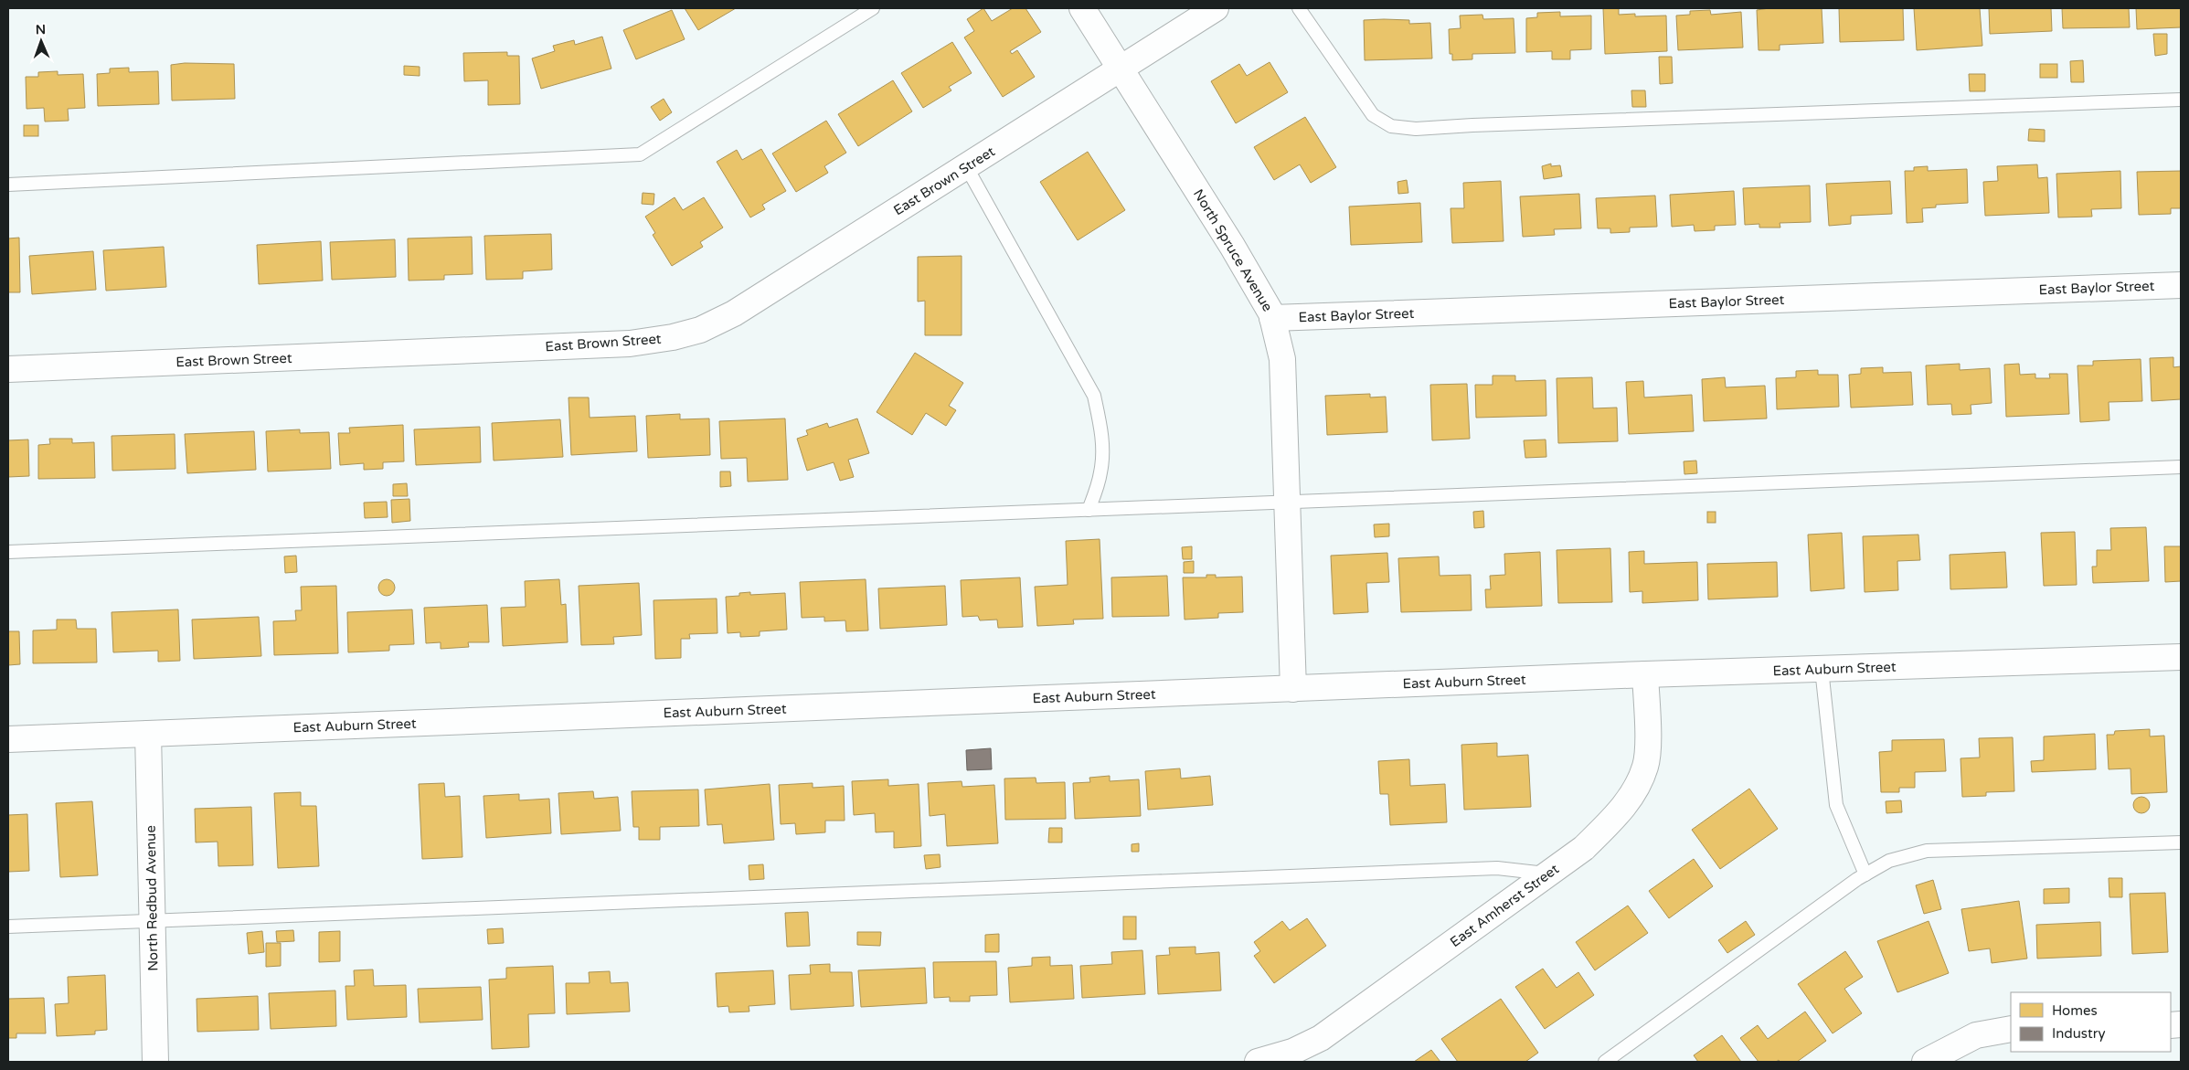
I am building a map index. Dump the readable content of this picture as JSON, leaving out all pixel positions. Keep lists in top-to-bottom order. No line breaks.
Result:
{"streets":{"street":["East Brown Street","North Spruce Avenue","East Baylor Street","East Auburn Street","North Redbud Avenue","East Amherst Street"]},"crossings":[["East Brown Street","North Spruce Avenue"],["North Spruce Avenue","East Baylor Street"],["North Spruce Avenue","East Auburn Street"],["East Auburn Street","North Redbud Avenue"],["East Auburn Street","East Amherst Street"]],"legend":["Homes","Industry"],"north":"top"}
